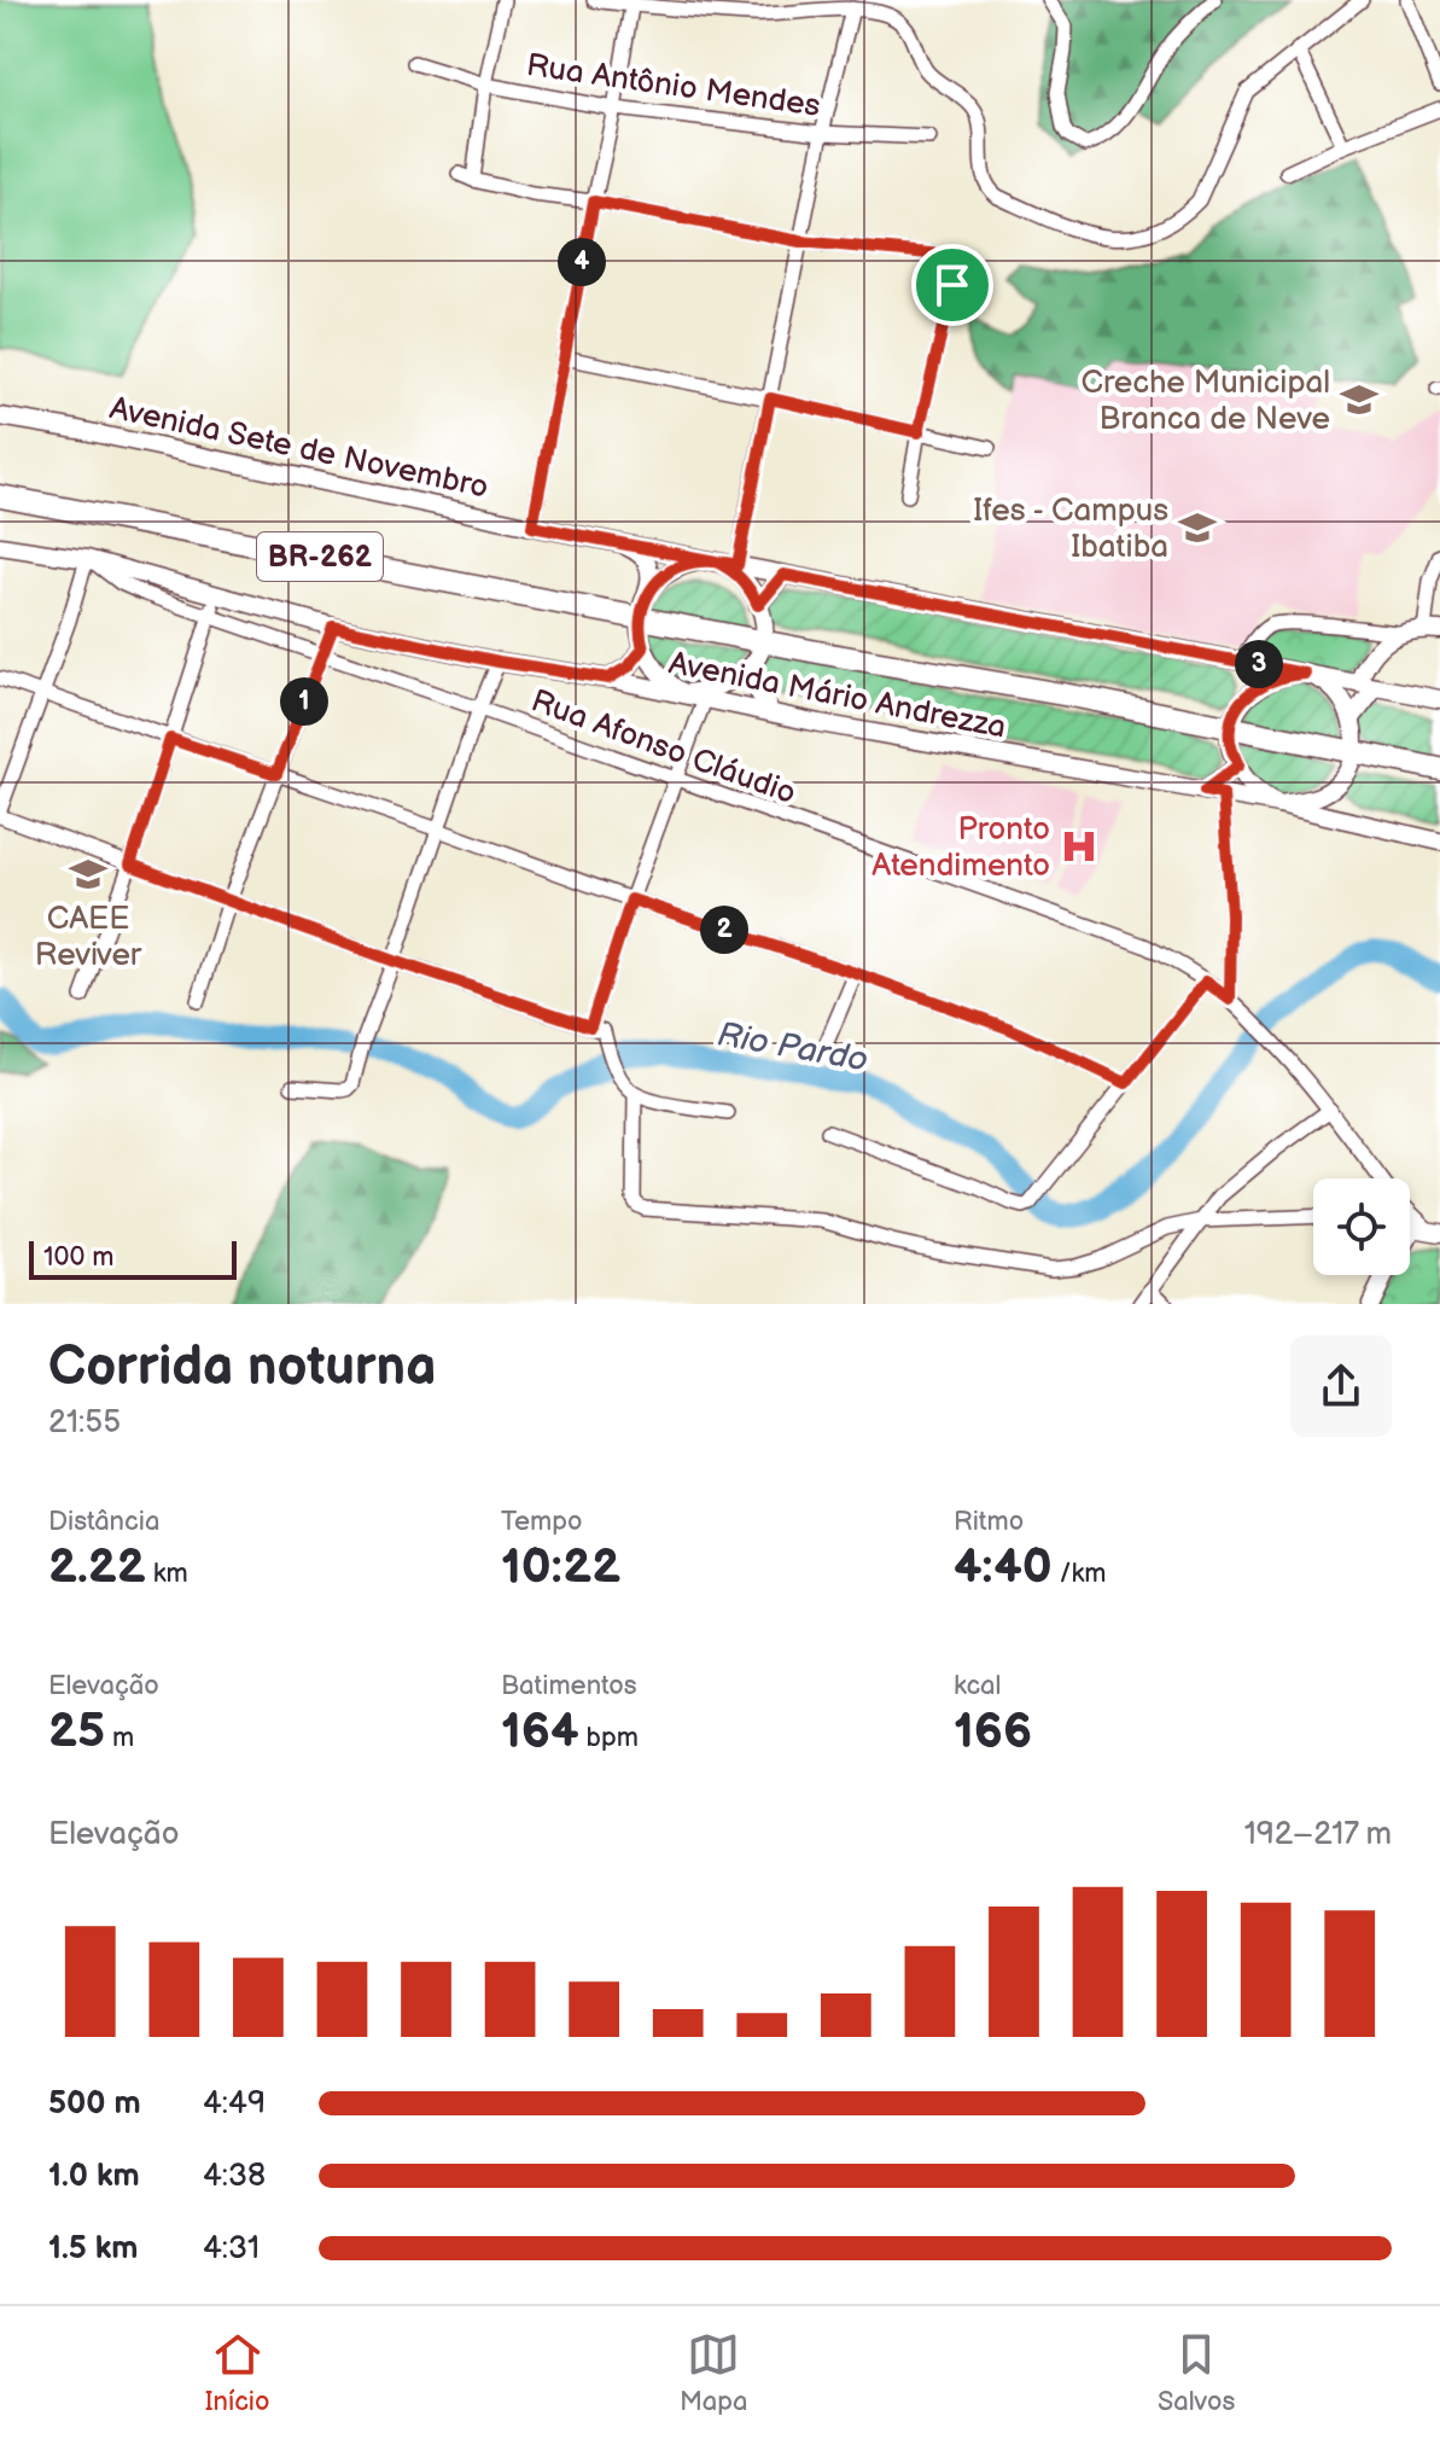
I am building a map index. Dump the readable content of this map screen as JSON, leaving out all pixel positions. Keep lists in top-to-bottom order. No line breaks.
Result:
{"streets":{"highway":["BR-262"],"street":["Rua Antônio Mendes","Avenida Sete de Novembro","Avenida Mário Andrezza","Rua Afonso Cláudio"]},"crossings":[["Avenida Mário Andrezza","Rua Afonso Cláudio"]],"water":["Rio Pardo"],"places":{"school or university":["Creche Municipal Branca de Neve","Ifes - Campus Ibatiba","CAEE Reviver"],"hospital":["Pronto Atendimento"]},"scale_bar":"100 m","page":{"pins":["4","3","1","2"],"scale":"100 m","heading":["Corrida noturna","21:55"],"stats":[["Distância","2.22 km"],["Tempo","10:22"],["Ritmo","4:40 /km"],["Elevação","25 m"],["Batimentos","164 bpm"],["kcal","166"]],"chart":["Elevação","192–217 m"],"list":[{"name":"500 m","note":"4:49"},{"name":"1.0 km","note":"4:38"},{"name":"1.5 km","note":"4:31"}],"tabs":["Início","Mapa","Salvos"]}}
